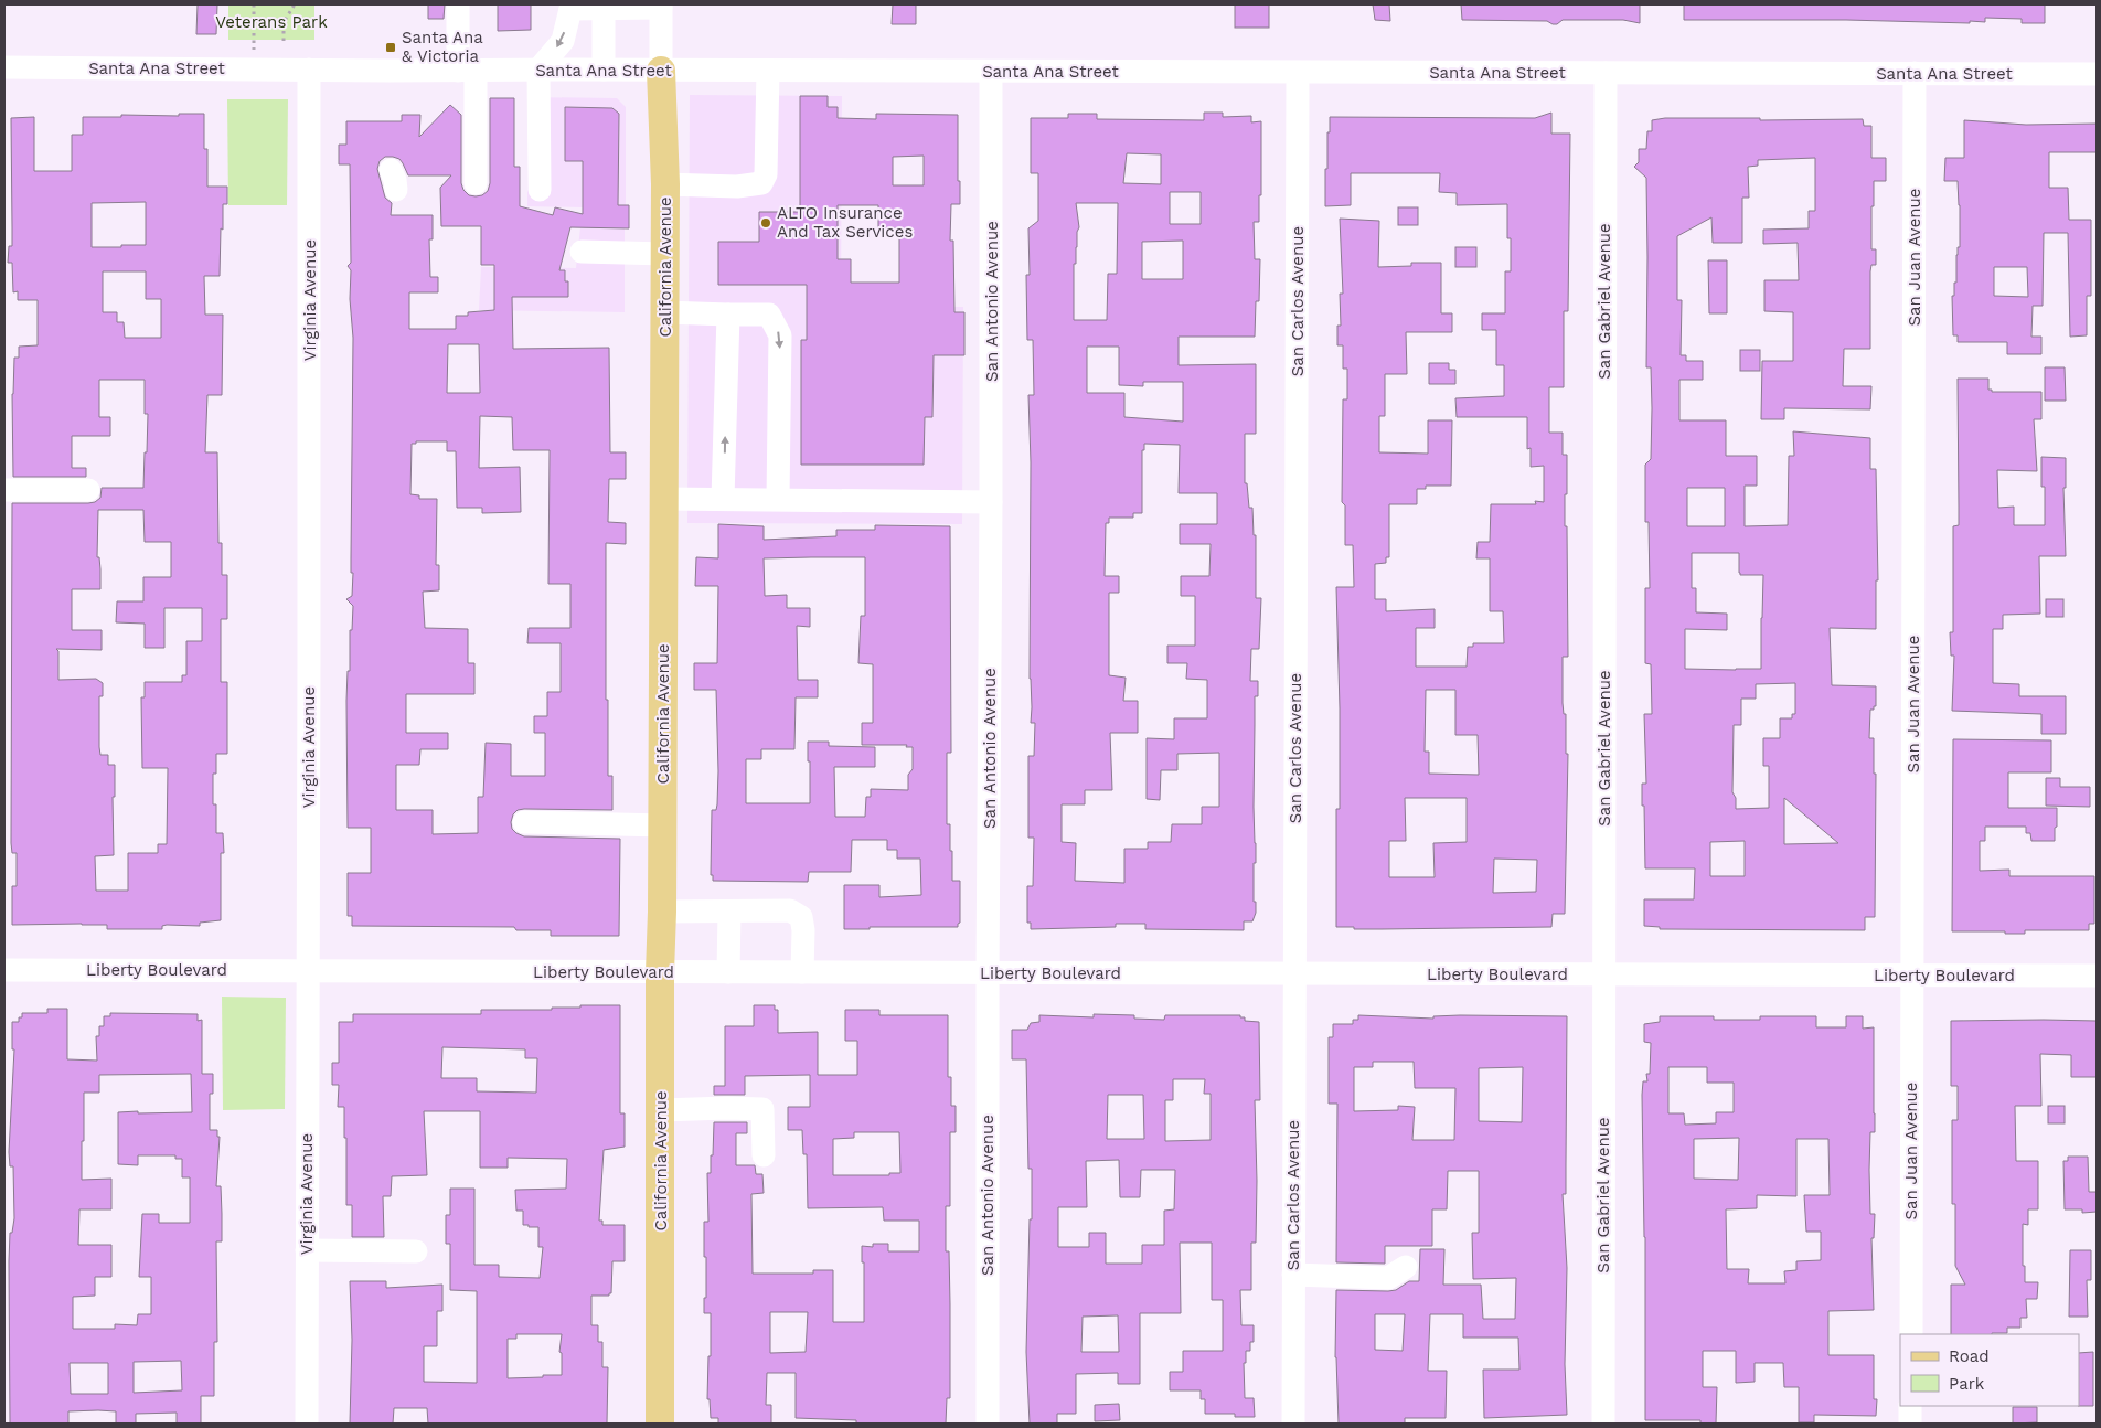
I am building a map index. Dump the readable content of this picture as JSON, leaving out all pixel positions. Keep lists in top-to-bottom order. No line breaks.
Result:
{"streets":{"main road":["California Avenue"],"street":["Santa Ana Street","San Juan Avenue","Virginia Avenue","San Antonio Avenue","San Carlos Avenue","San Gabriel Avenue","Liberty Boulevard"]},"crossings":[["Santa Ana Street","San Juan Avenue"],["Santa Ana Street","California Avenue"],["Santa Ana Street","Virginia Avenue"],["Santa Ana Street","San Antonio Avenue"],["Santa Ana Street","San Carlos Avenue"],["Santa Ana Street","San Gabriel Avenue"],["San Juan Avenue","Liberty Boulevard"],["California Avenue","Liberty Boulevard"],["Virginia Avenue","Liberty Boulevard"],["San Antonio Avenue","Liberty Boulevard"],["San Carlos Avenue","Liberty Boulevard"],["San Gabriel Avenue","Liberty Boulevard"]],"parks":["Veterans Park"],"places":{"transit":["Santa Ana & Victoria"],"other":["ALTO Insurance And Tax Services"]},"legend":["Road","Park"]}
